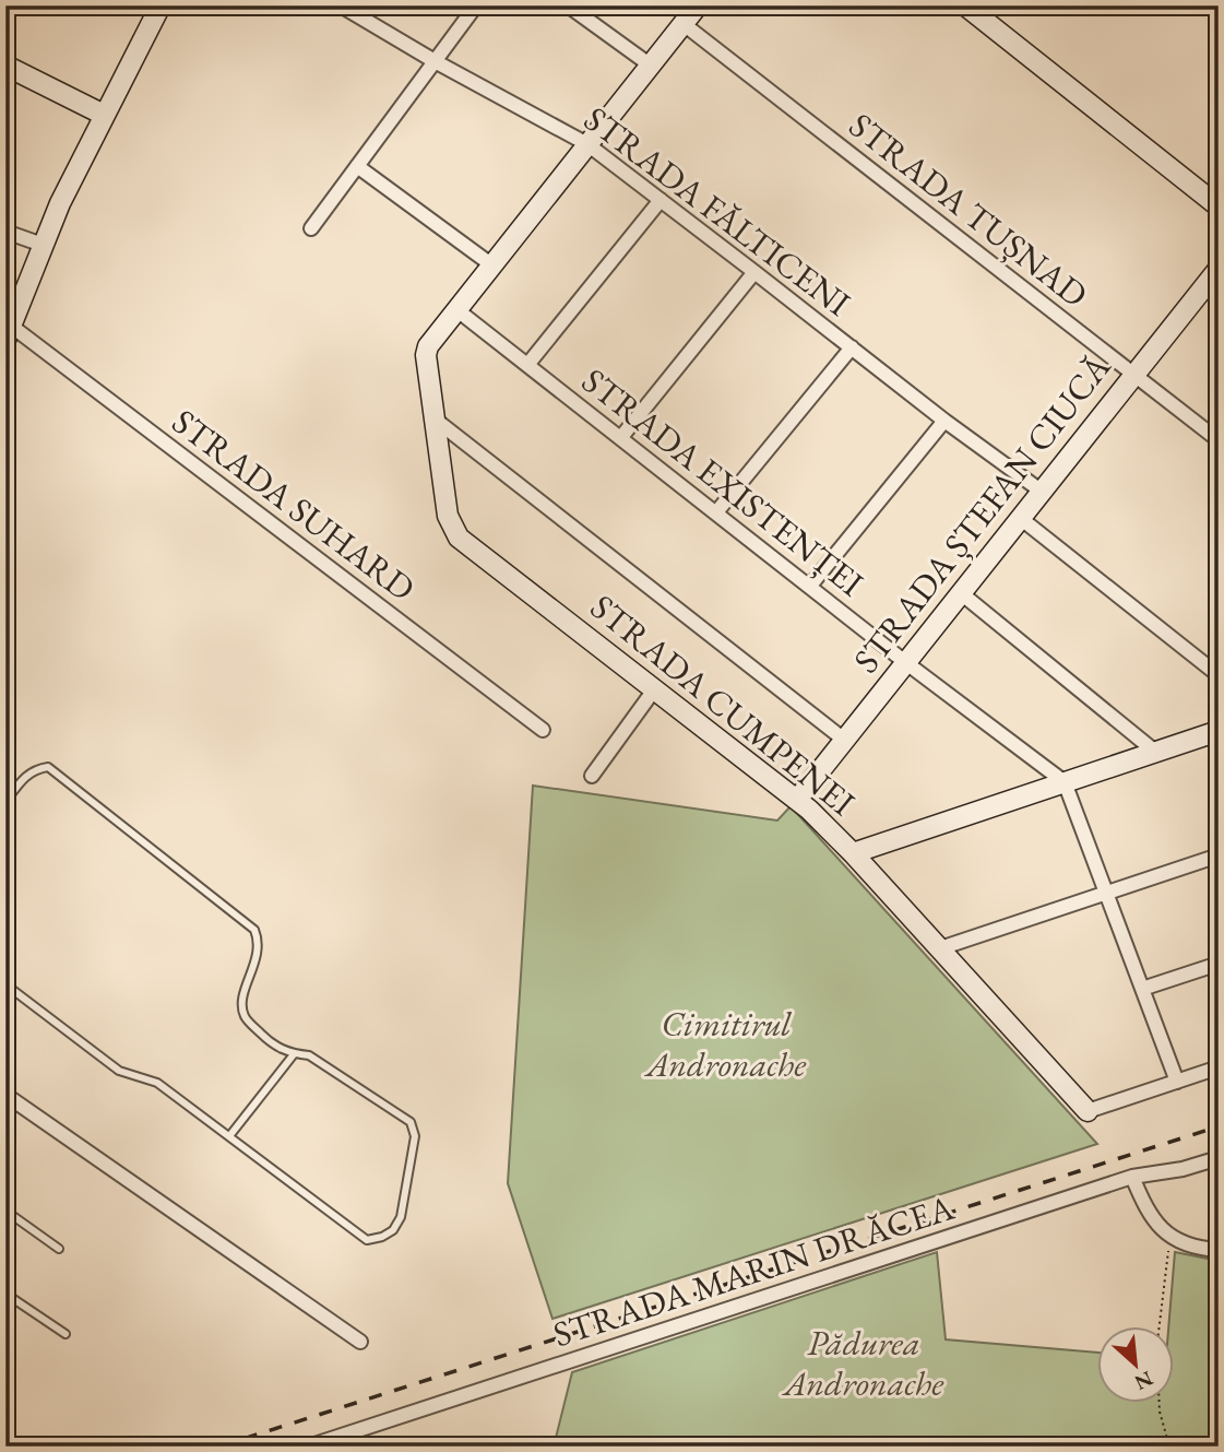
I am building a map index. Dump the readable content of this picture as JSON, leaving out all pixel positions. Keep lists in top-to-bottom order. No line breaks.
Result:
{"streets":{"street":["STRADA TUȘNAD","STRADA FĂLTICENI","STRADA EXISTENȚEI","STRADA SUHARD","STRADA ȘTEFAN CIUCĂ","STRADA CUMPENEI","STRADA MARIN DRĂCEA"]},"crossings":[["STRADA TUȘNAD","STRADA ȘTEFAN CIUCĂ"],["STRADA FĂLTICENI","STRADA ȘTEFAN CIUCĂ"],["STRADA EXISTENȚEI","STRADA ȘTEFAN CIUCĂ"],["STRADA EXISTENȚEI","STRADA CUMPENEI"],["STRADA ȘTEFAN CIUCĂ","STRADA CUMPENEI"]],"parks":["Cimitirul Andronache","Pădurea Andronache"],"north":"bottom right"}
